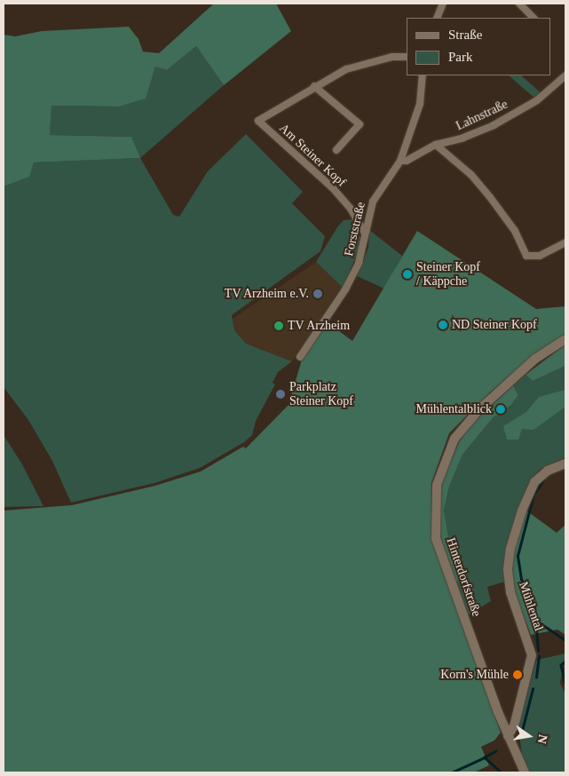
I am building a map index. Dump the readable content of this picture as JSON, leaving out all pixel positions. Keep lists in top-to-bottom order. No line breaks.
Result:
{"streets":{"street":["Lahnstraße","Am Steiner Kopf","Forststraße","Hinterdorfstraße","Mühlental"]},"crossings":[["Lahnstraße","Forststraße"],["Am Steiner Kopf","Forststraße"],["Hinterdorfstraße","Mühlental"]],"places":["Steiner Kopf / Käppche","TV Arzheim e.V.","ND Steiner Kopf","TV Arzheim","Parkplatz Steiner Kopf","Mühlentalblick","Korn's Mühle"],"legend":["Straße","Park"],"north":"right"}
